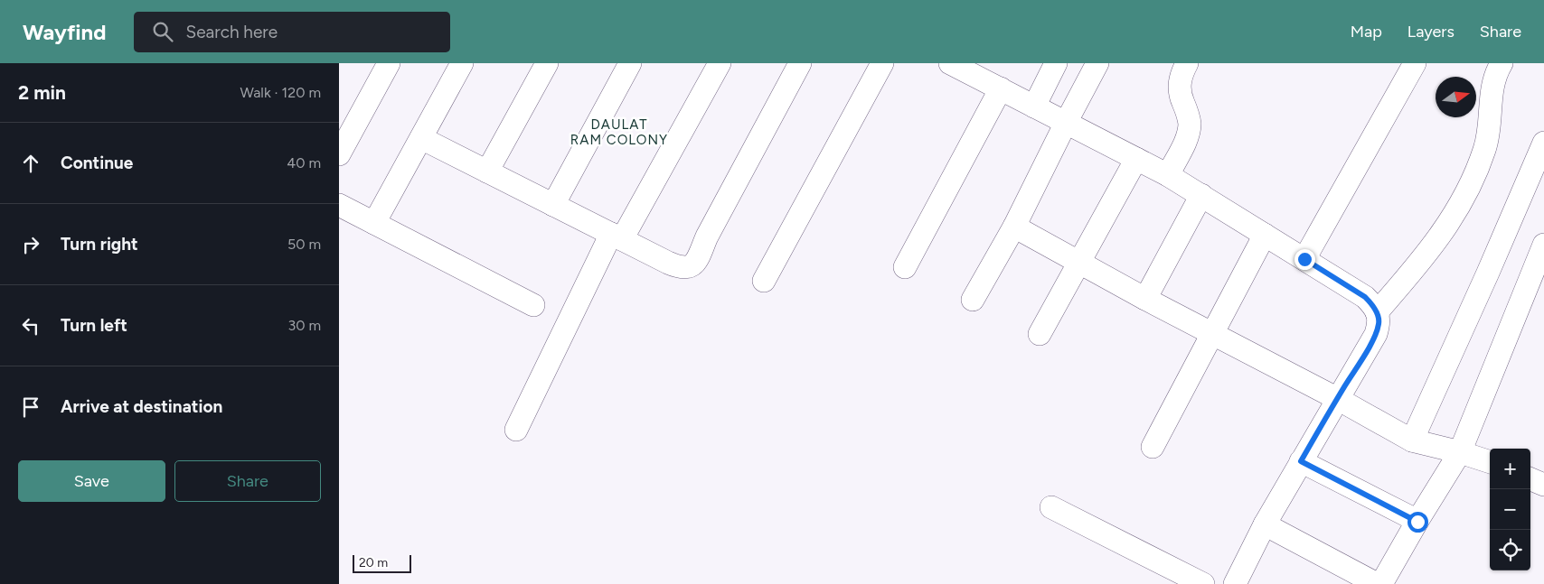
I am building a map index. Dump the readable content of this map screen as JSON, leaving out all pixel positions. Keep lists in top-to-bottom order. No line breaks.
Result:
{"districts":["DAULAT RAM COLONY"],"scale_bar":"20 m","north":"right","page":{"header":"Wayfind","search":"Search here","nav":["Map","Layers","Share"],"heading":["2 min","Walk · 120 m"],"list":[["Continue","40 m"],["Turn right","50 m"],["Turn left","30 m"],"Arrive at destination"],"buttons":["Save","Share"],"map_buttons":["+","−"],"scale":"20 m"}}
